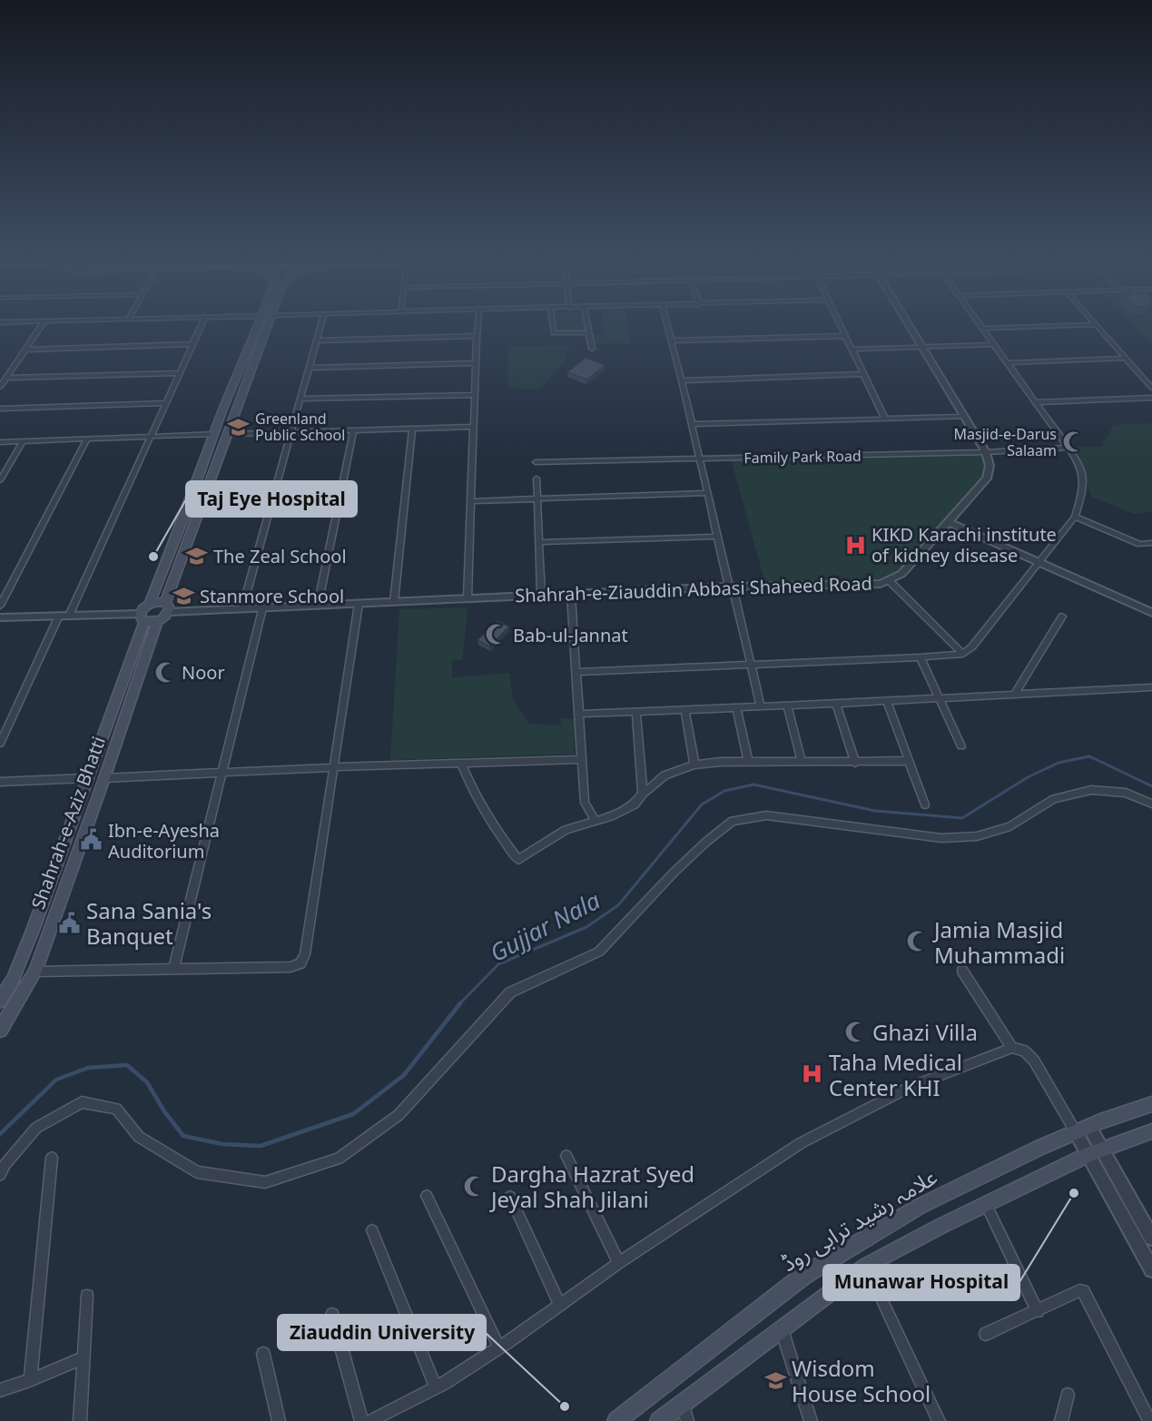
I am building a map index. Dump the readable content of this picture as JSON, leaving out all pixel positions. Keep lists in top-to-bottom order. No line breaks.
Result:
{"streets":{"main road":["Shahrah-e-Aziz Bhatti","علامہ رشید ترابی روڈ"],"street":["Family Park Road","Shahrah-e-Ziauddin Abbasi Shaheed Road"]},"crossings":[["Family Park Road","Shahrah-e-Ziauddin Abbasi Shaheed Road"]],"water":["Gujjar Nala"],"places":{"school or university":["Greenland Public School","The Zeal School","Stanmore School","Wisdom House School"],"mosque":["Masjid-e-Darus Salaam","Bab-ul-Jannat","Noor","Jamia Masjid Muhammadi","Ghazi Villa","Dargha Hazrat Syed Jeyal Shah Jilani"],"hospital":["KIKD Karachi institute of kidney disease","Taha Medical Center KHI"],"other":["Taj Eye Hospital","Munawar Hospital","Ziauddin University"],"public building":["Ibn-e-Ayesha Auditorium","Sana Sania's Banquet"]}}
